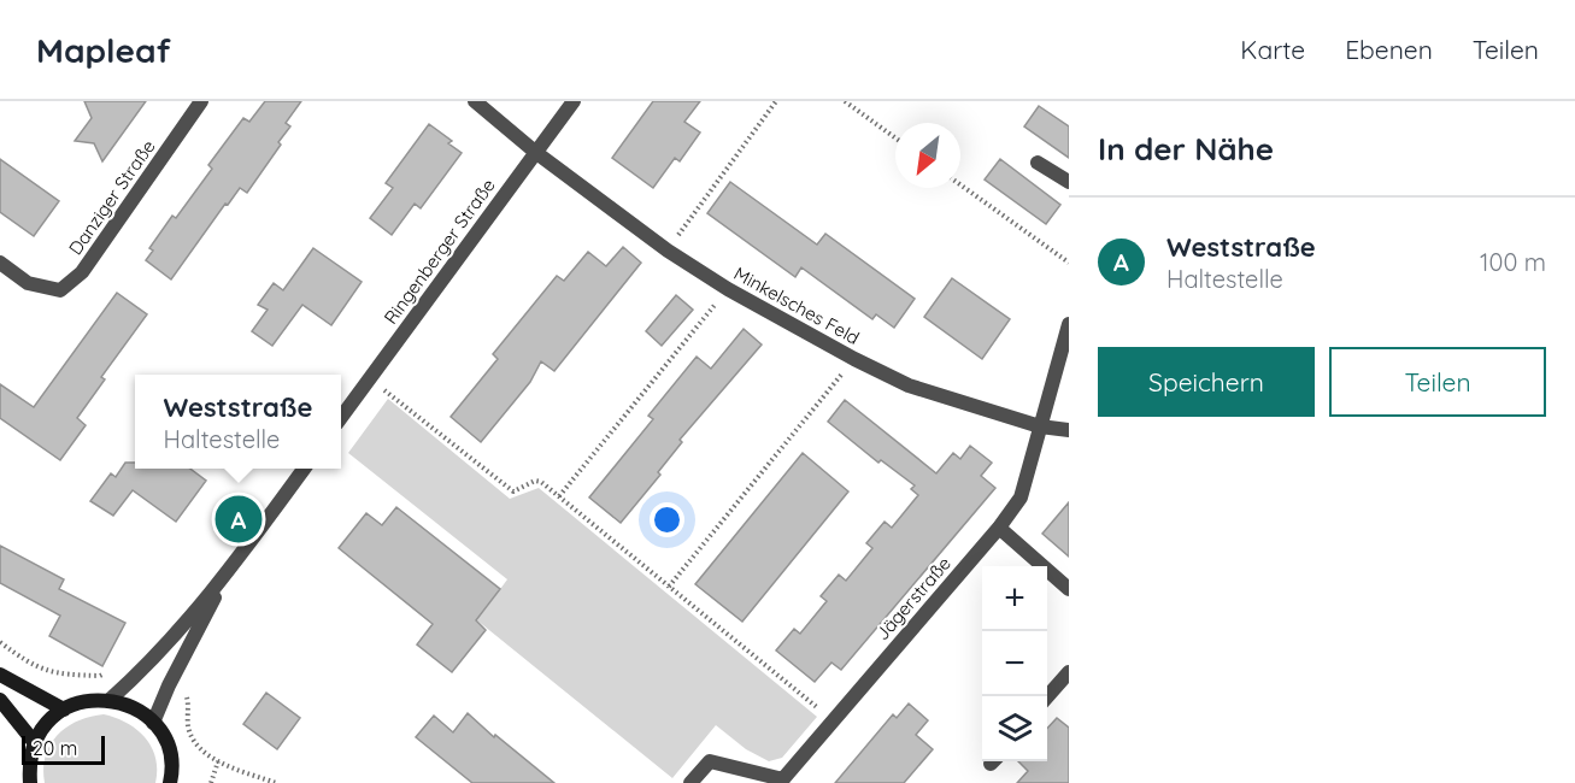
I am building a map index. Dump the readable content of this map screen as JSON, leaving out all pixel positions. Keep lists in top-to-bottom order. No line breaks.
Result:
{"streets":{"street":["Danziger Straße","Ringenberger Straße","Minkelsches Feld","Jägerstraße"]},"crossings":[["Ringenberger Straße","Minkelsches Feld"],["Minkelsches Feld","Jägerstraße"]],"scale_bar":"20 m","north":"bottom left","page":{"header":"Mapleaf","nav":["Karte","Ebenen","Teilen"],"heading":"In der Nähe","list":[{"mark":"A","name":"Weststraße","note":"Haltestelle","value":"100 m"}],"buttons":["Speichern","Teilen"],"popup":["Weststraße","Haltestelle"],"pins":"A","map_buttons":["+","−"],"scale":"20 m"}}
